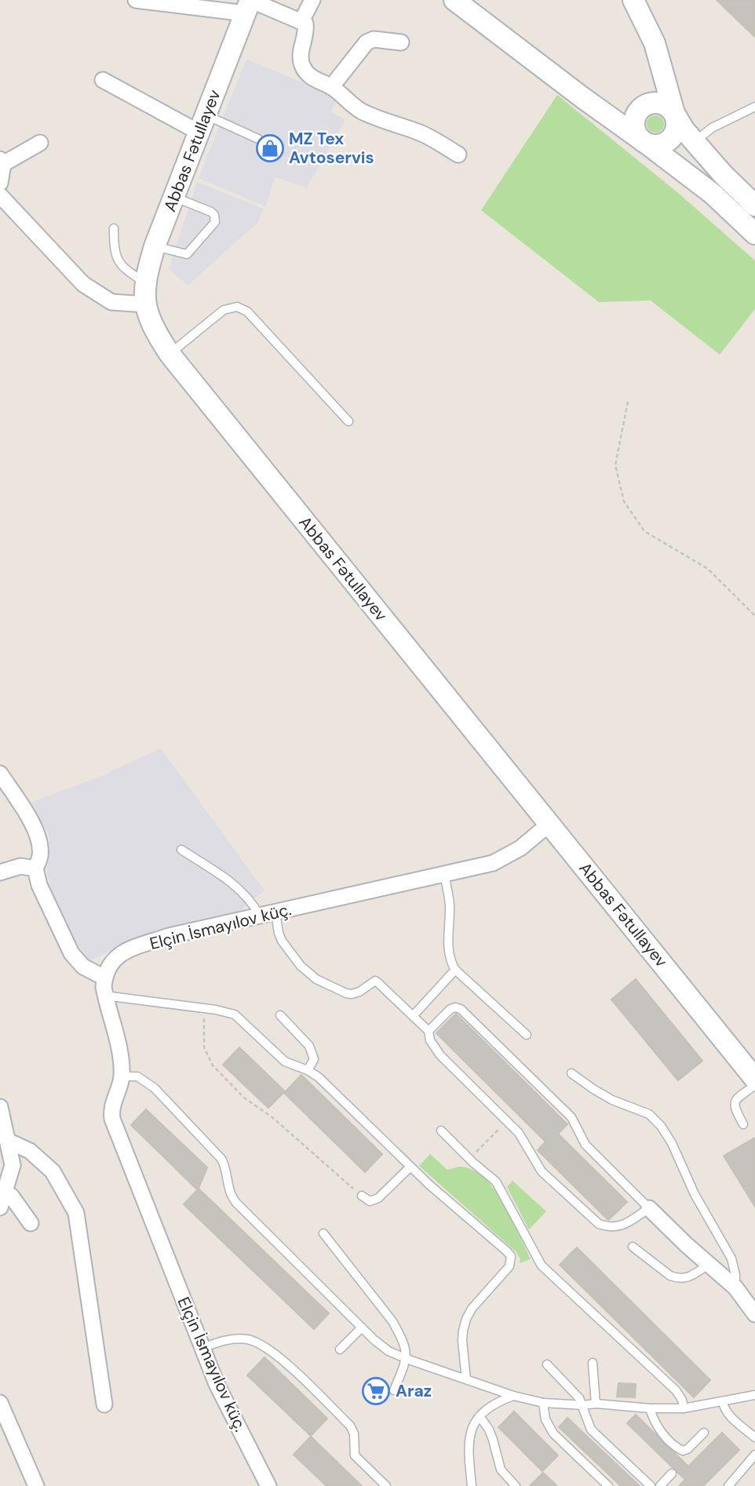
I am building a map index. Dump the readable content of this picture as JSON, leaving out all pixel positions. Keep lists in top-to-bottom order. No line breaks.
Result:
{"streets":{"main road":["Abbas Fətullayev"],"street":["Elçin İsmayılov küç."]},"crossings":[["Abbas Fətullayev","Elçin İsmayılov küç."]],"places":{"shop":["MZ Tex Avtoservis"],"supermarket":["Araz"]}}
